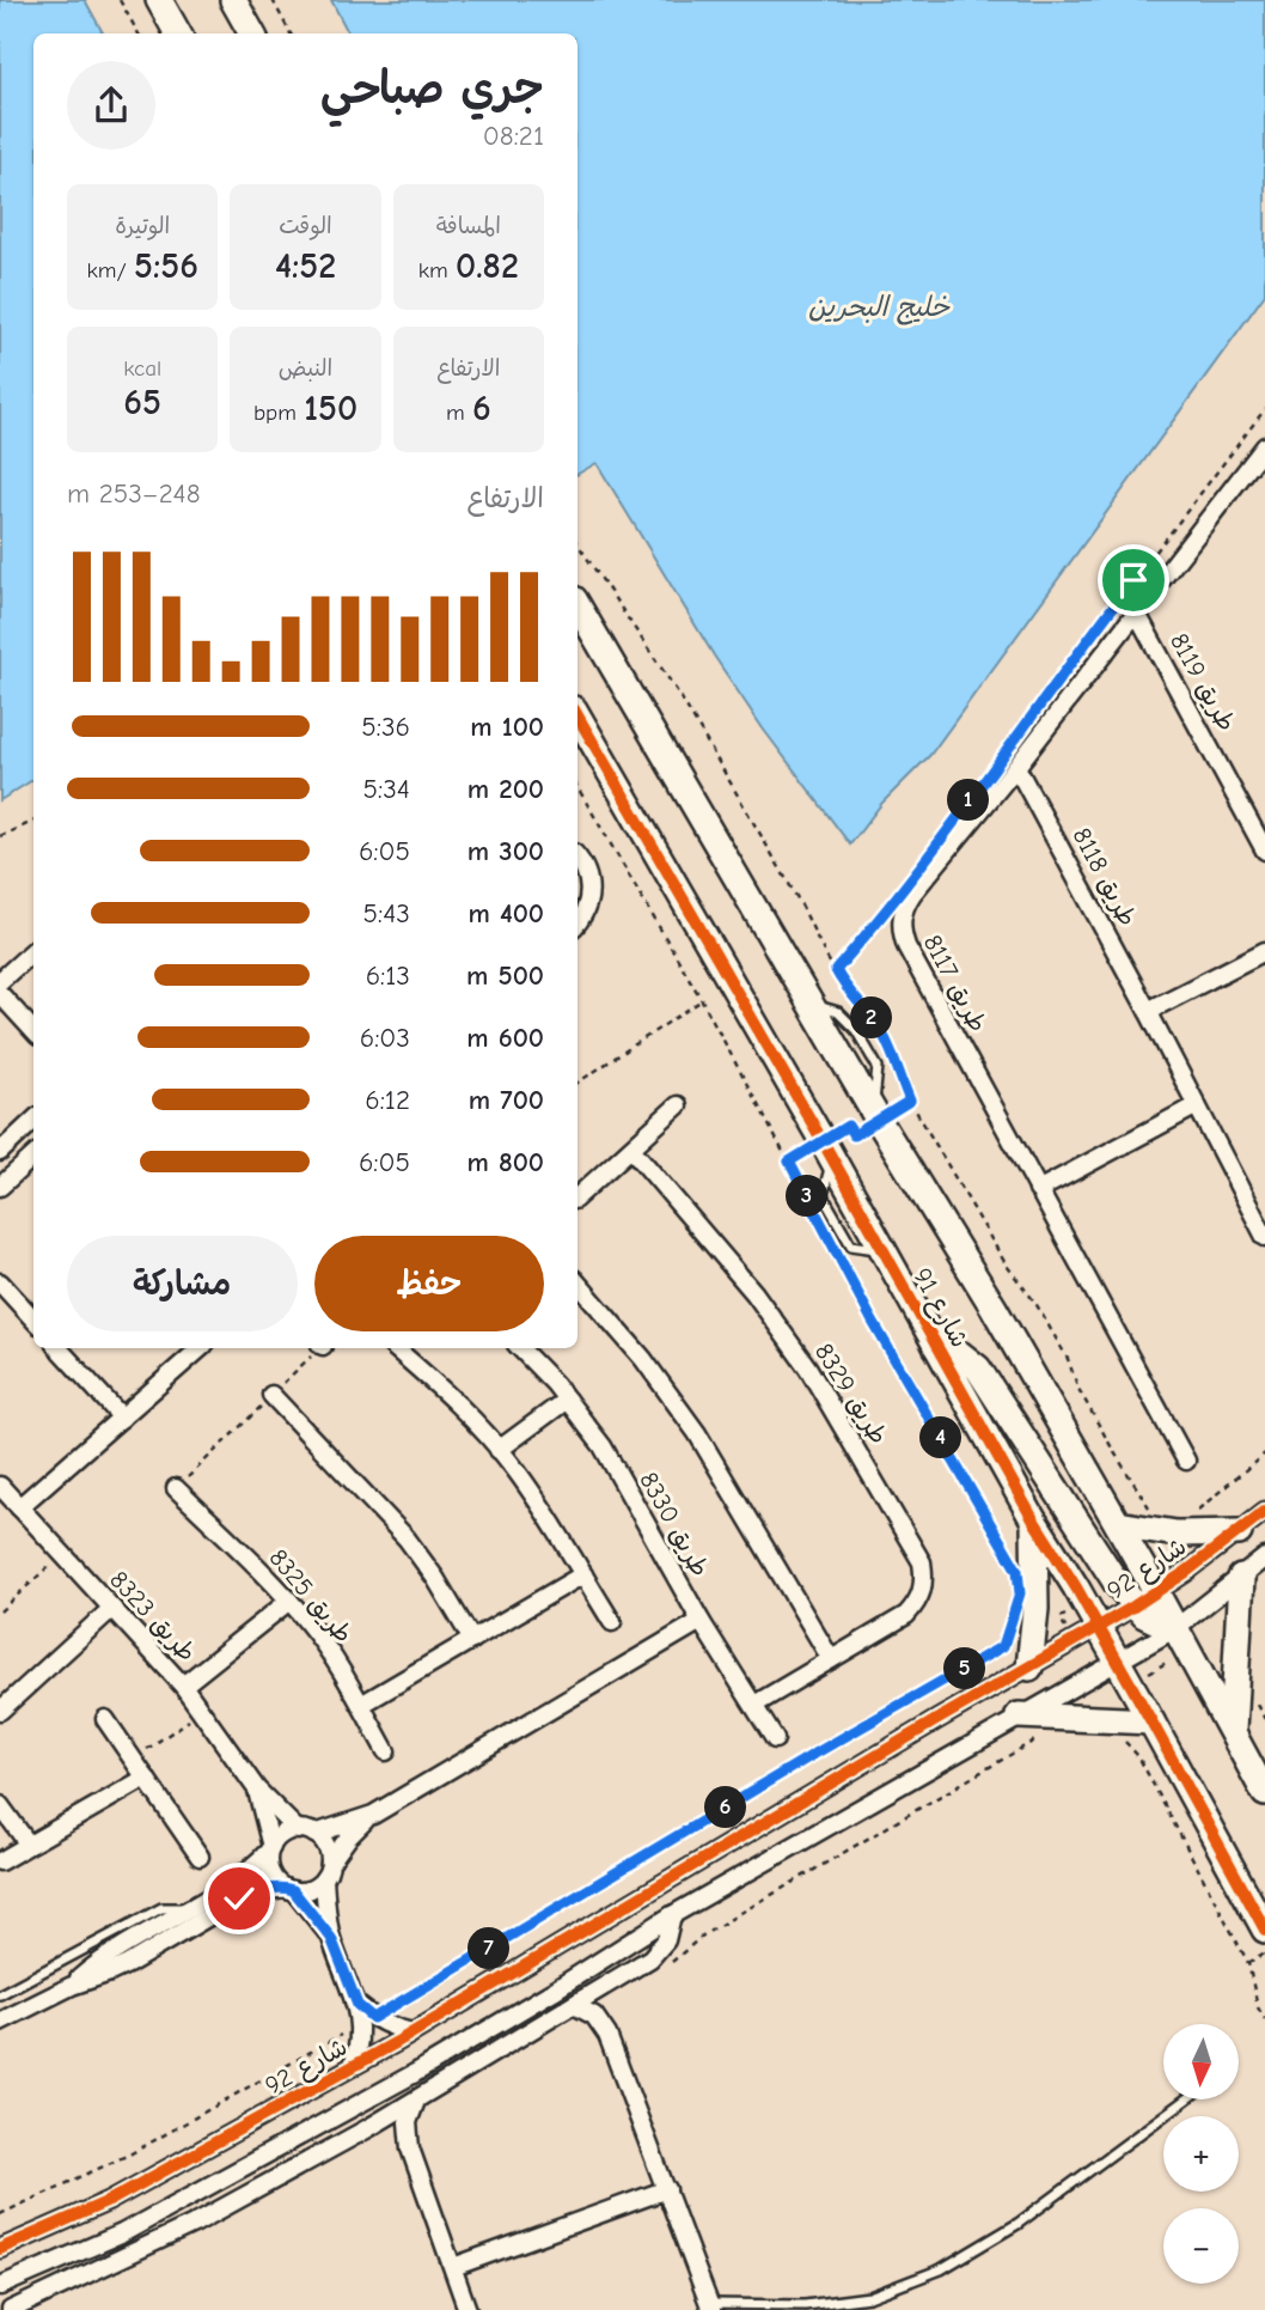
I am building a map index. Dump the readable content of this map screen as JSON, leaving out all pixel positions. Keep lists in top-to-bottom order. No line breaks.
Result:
{"streets":{"street":["طريق 8119","طريق 8118","طريق 8117","شارع 91","طريق 8329","طريق 8330","شارع 92","طريق 8325","طريق 8323"]},"crossings":[["طريق 8119","طريق 8117"],["طريق 8118","طريق 8117"],["شارع 91","شارع 92"],["طريق 8329","طريق 8330"]],"water":["خليج البحرين"],"north":"bottom","page":{"heading":["جري صباحي","08:21"],"stats":[["المسافة","0.82 km"],["الوقت","4:52"],["الوتيرة","5:56 /km"],["الارتفاع","6 m"],["النبض","150 bpm"],["kcal","65"]],"chart":["الارتفاع","248–253 m"],"list":[{"name":"100 m","note":"5:36"},{"name":"200 m","note":"5:34"},{"name":"300 m","note":"6:05"},{"name":"400 m","note":"5:43"},{"name":"500 m","note":"6:13"},{"name":"600 m","note":"6:03"},{"name":"700 m","note":"6:12"},{"name":"800 m","note":"6:05"}],"pins":["1","2","3","4","5","6","7"],"buttons":["حفظ","مشاركة"],"map_buttons":["+","−"]}}
